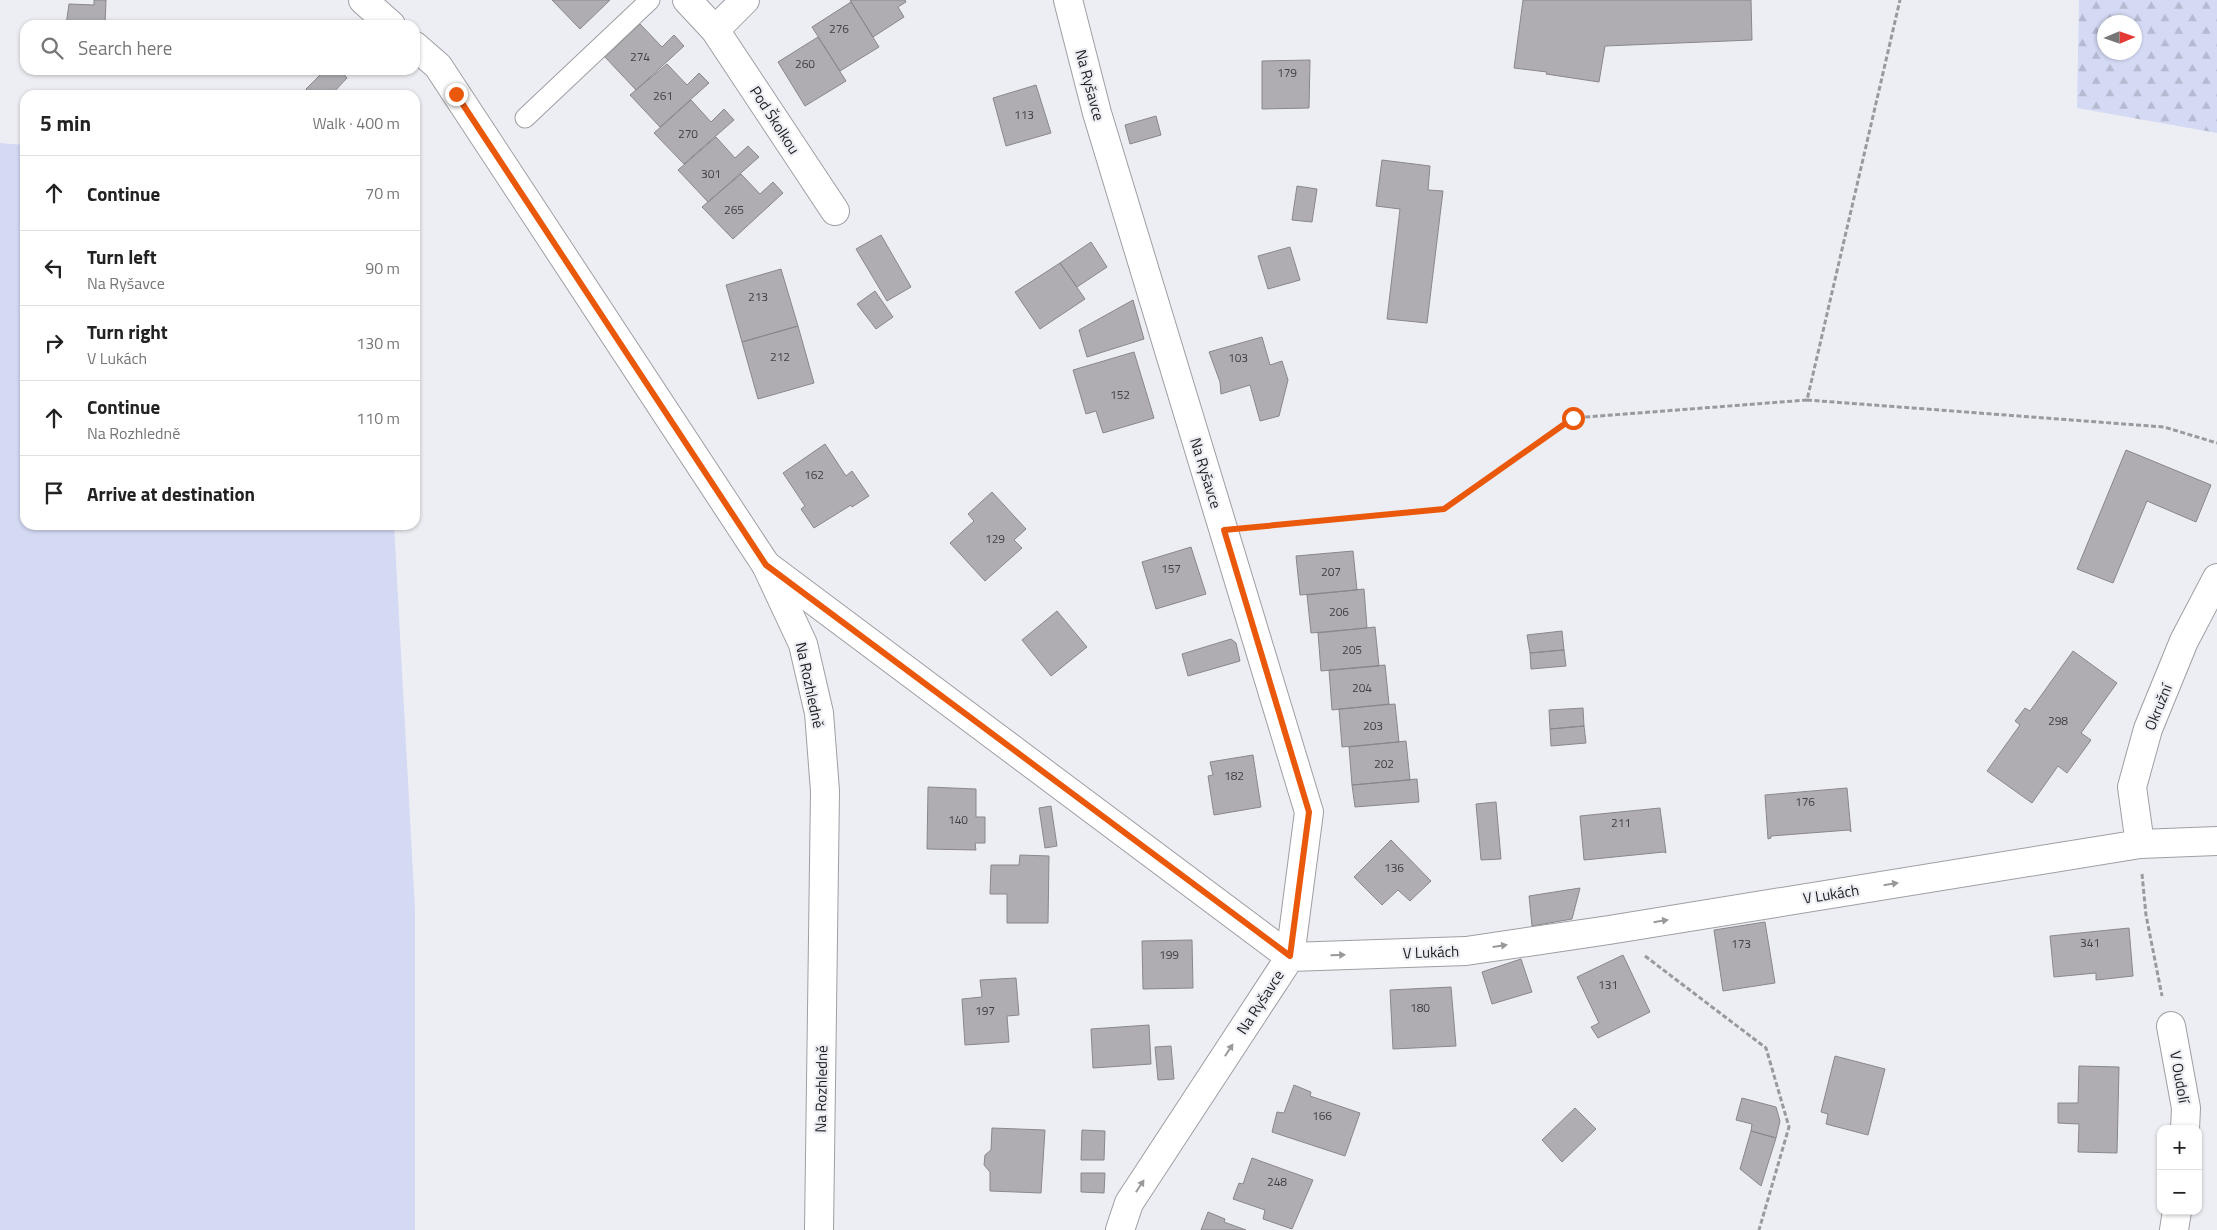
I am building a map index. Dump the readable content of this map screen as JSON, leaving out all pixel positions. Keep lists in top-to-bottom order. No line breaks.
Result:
{"streets":{"street":["Na Ryšavce","Pod Školkou","Na Rozhledně","Okružní","V Lukách","V Oudolí"]},"crossings":[["Na Ryšavce","V Lukách"],["Okružní","V Lukách"]],"one_way":["V Lukách"],"house_numbers":["276","274","260","179","261","113","270","301","265","213","212","103","152","162","129","157","207","206","205","204","298","203","202","182","176","140","211","136","341","173","199","131","180","197","166","248"],"north":"right","page":{"search":"Search here","heading":["5 min","Walk · 400 m"],"list":[["Continue","70 m"],["Turn left","Na Ryšavce","90 m"],["Turn right","V Lukách","130 m"],["Continue","Na Rozhledně","110 m"],"Arrive at destination"],"map_buttons":["+","−"]}}
